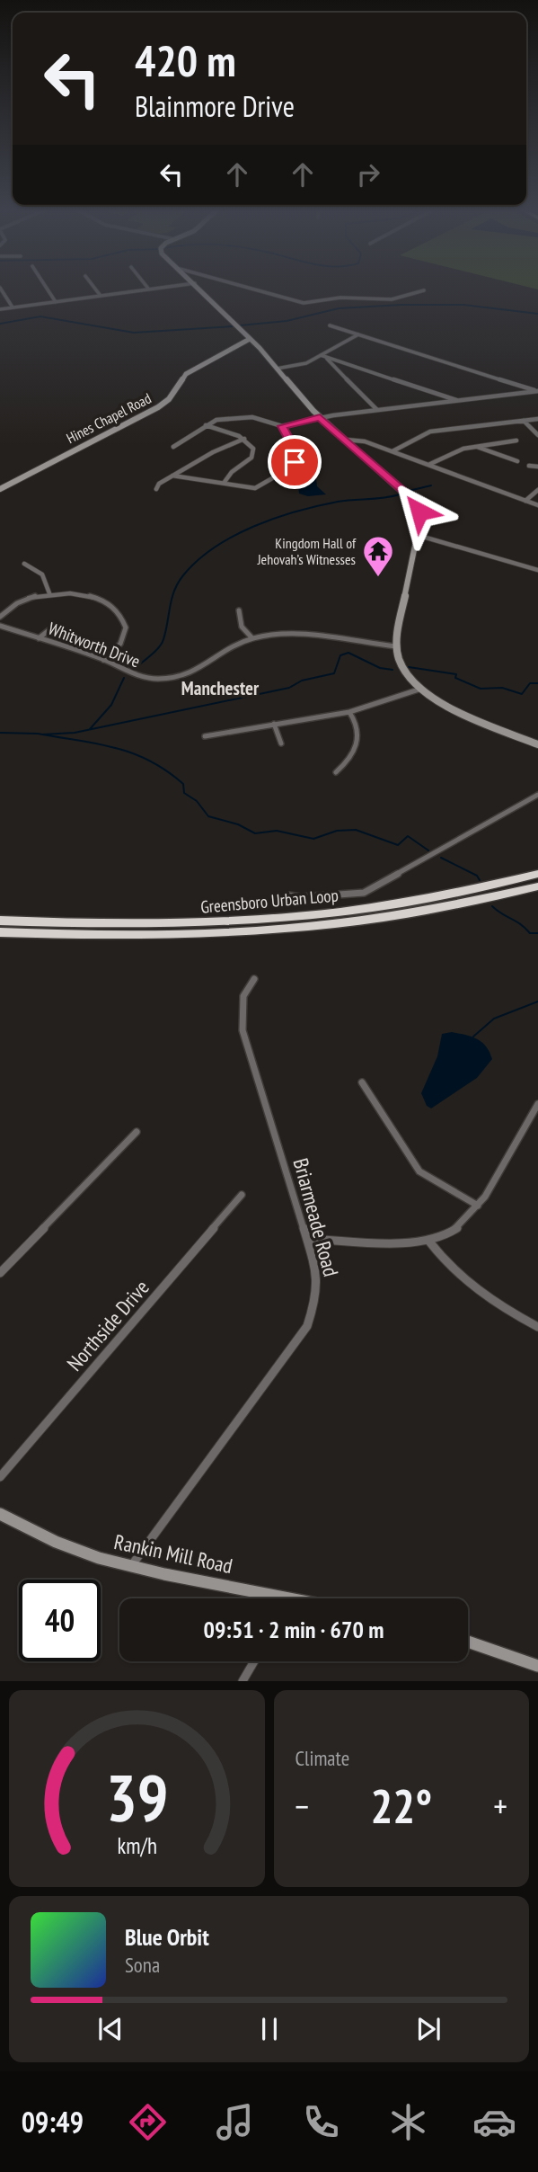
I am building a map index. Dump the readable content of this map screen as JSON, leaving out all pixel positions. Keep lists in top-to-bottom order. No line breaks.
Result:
{"streets":{"highway":["Greensboro Urban Loop"],"street":["Hines Chapel Road","Whitworth Drive","Briarmeade Road","Northside Drive","Rankin Mill Road"]},"crossings":[["Briarmeade Road","Rankin Mill Road"]],"districts":["Manchester"],"places":{"temple":["Kingdom Hall of Jehovah’s Witnesses"]},"page":{"turn":["420 m","Blainmore Drive"],"limit":"40","trip":"09:51 · 2 min · 670 m","tile":"Climate","heat":["−","22°","+"],"song":["Blue Orbit","Sona"],"tabs":"09:49","gauge":["39","km/h"]}}
